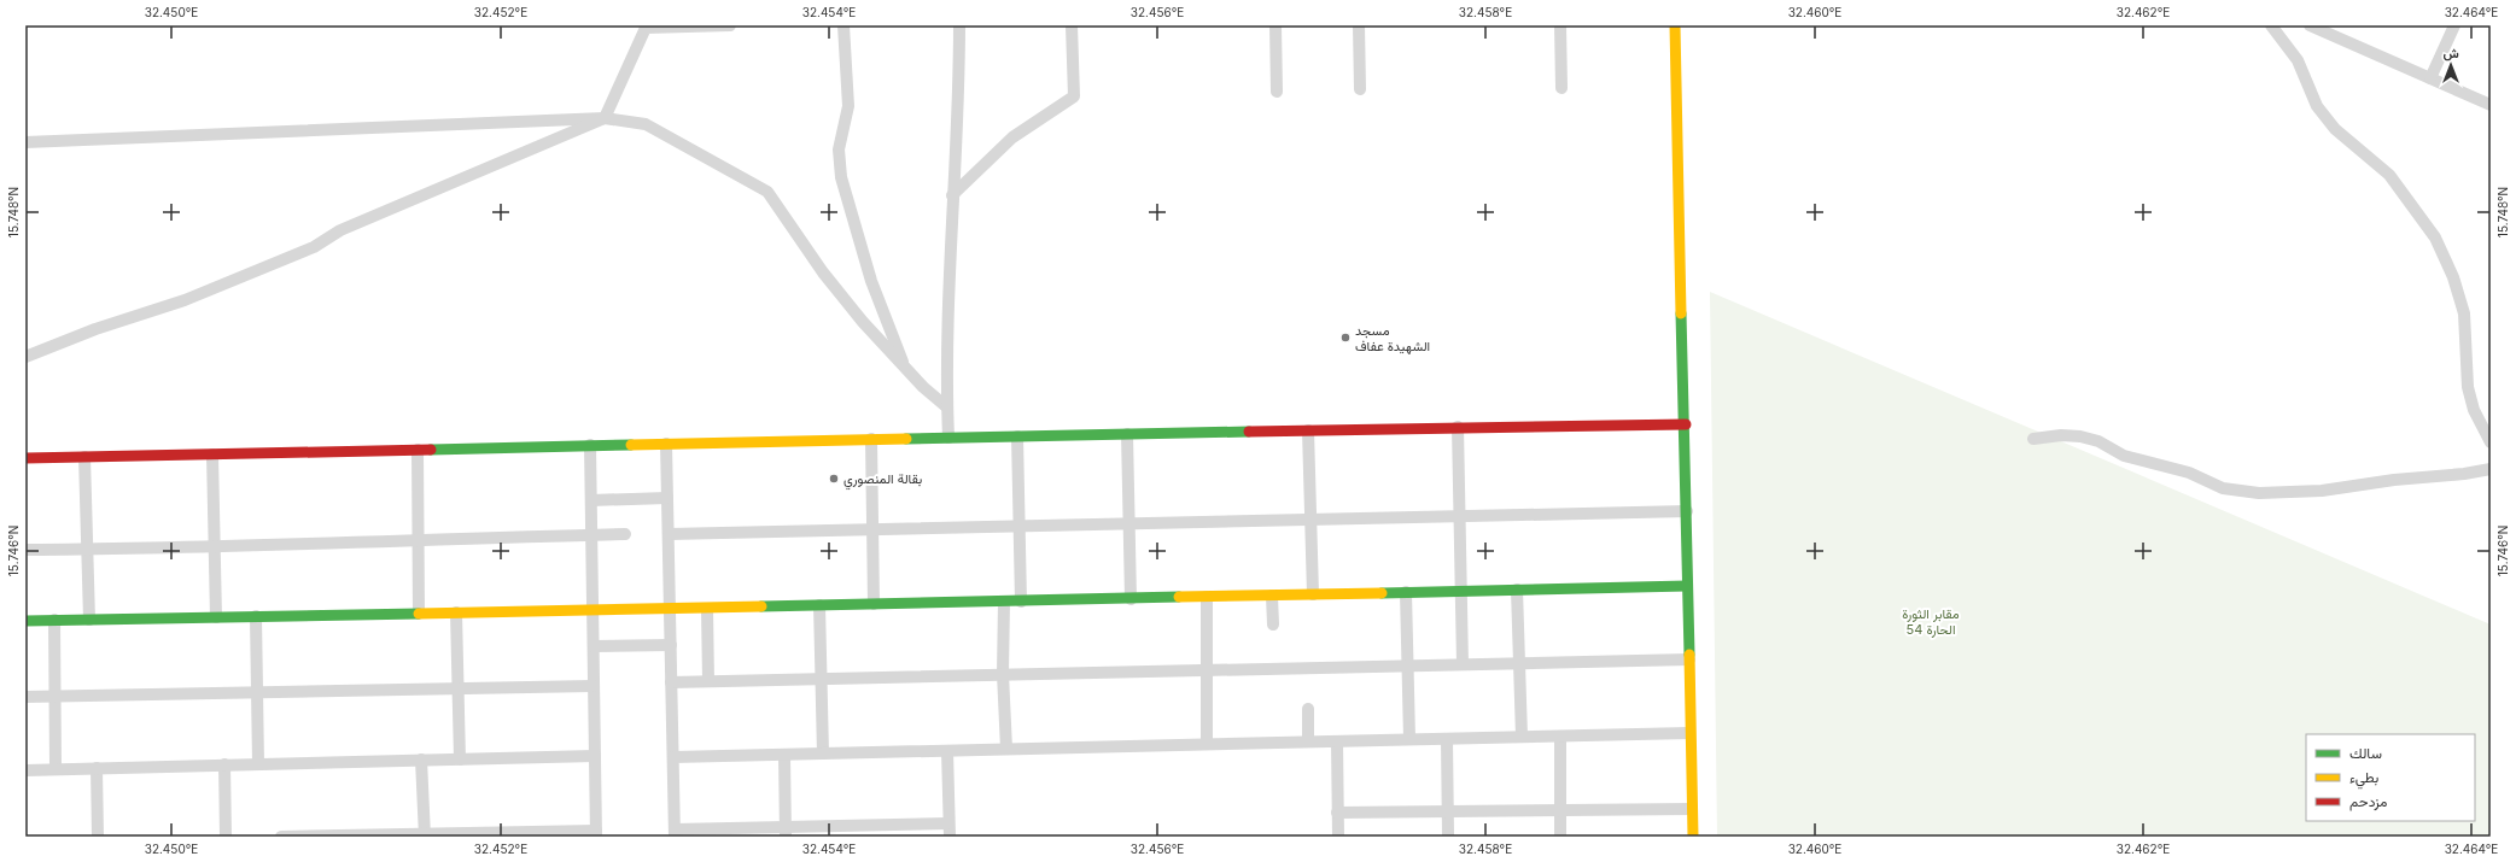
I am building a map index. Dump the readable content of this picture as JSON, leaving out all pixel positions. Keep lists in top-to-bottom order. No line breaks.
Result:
{"parks":["مقابر الثورة الحارة 54"],"places":["مسجد الشهيدة عفاف","بقالة المنصوري"],"legend":["سالك","بطيء","مزدحم"],"north":"top","coordinates":["32.450°E","32.452°E","32.454°E","32.456°E","32.458°E","32.460°E","32.462°E","32.464°E","15.748°N","15.746°N"]}
